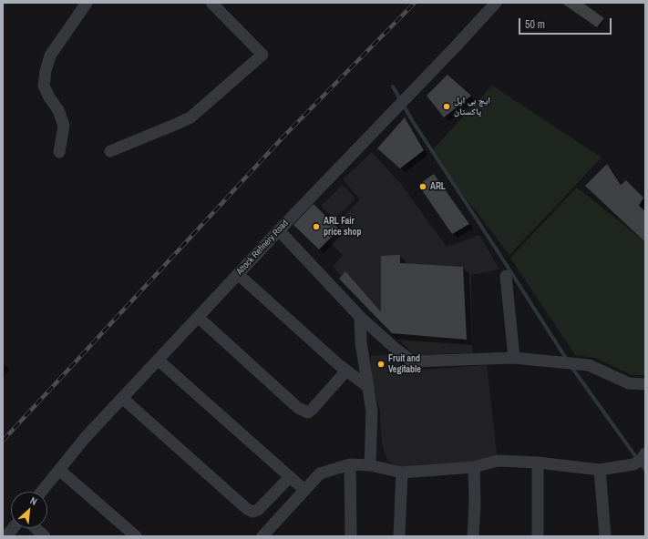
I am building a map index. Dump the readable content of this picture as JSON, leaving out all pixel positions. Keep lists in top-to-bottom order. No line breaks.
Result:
{"streets":{"street":["Attock Refinery Road"]},"places":["ایچ بی ایل پاکستان","ARL","ARL Fair price shop","Fruit and Vegitable"],"scale_bar":"50 m","north":"top right"}
